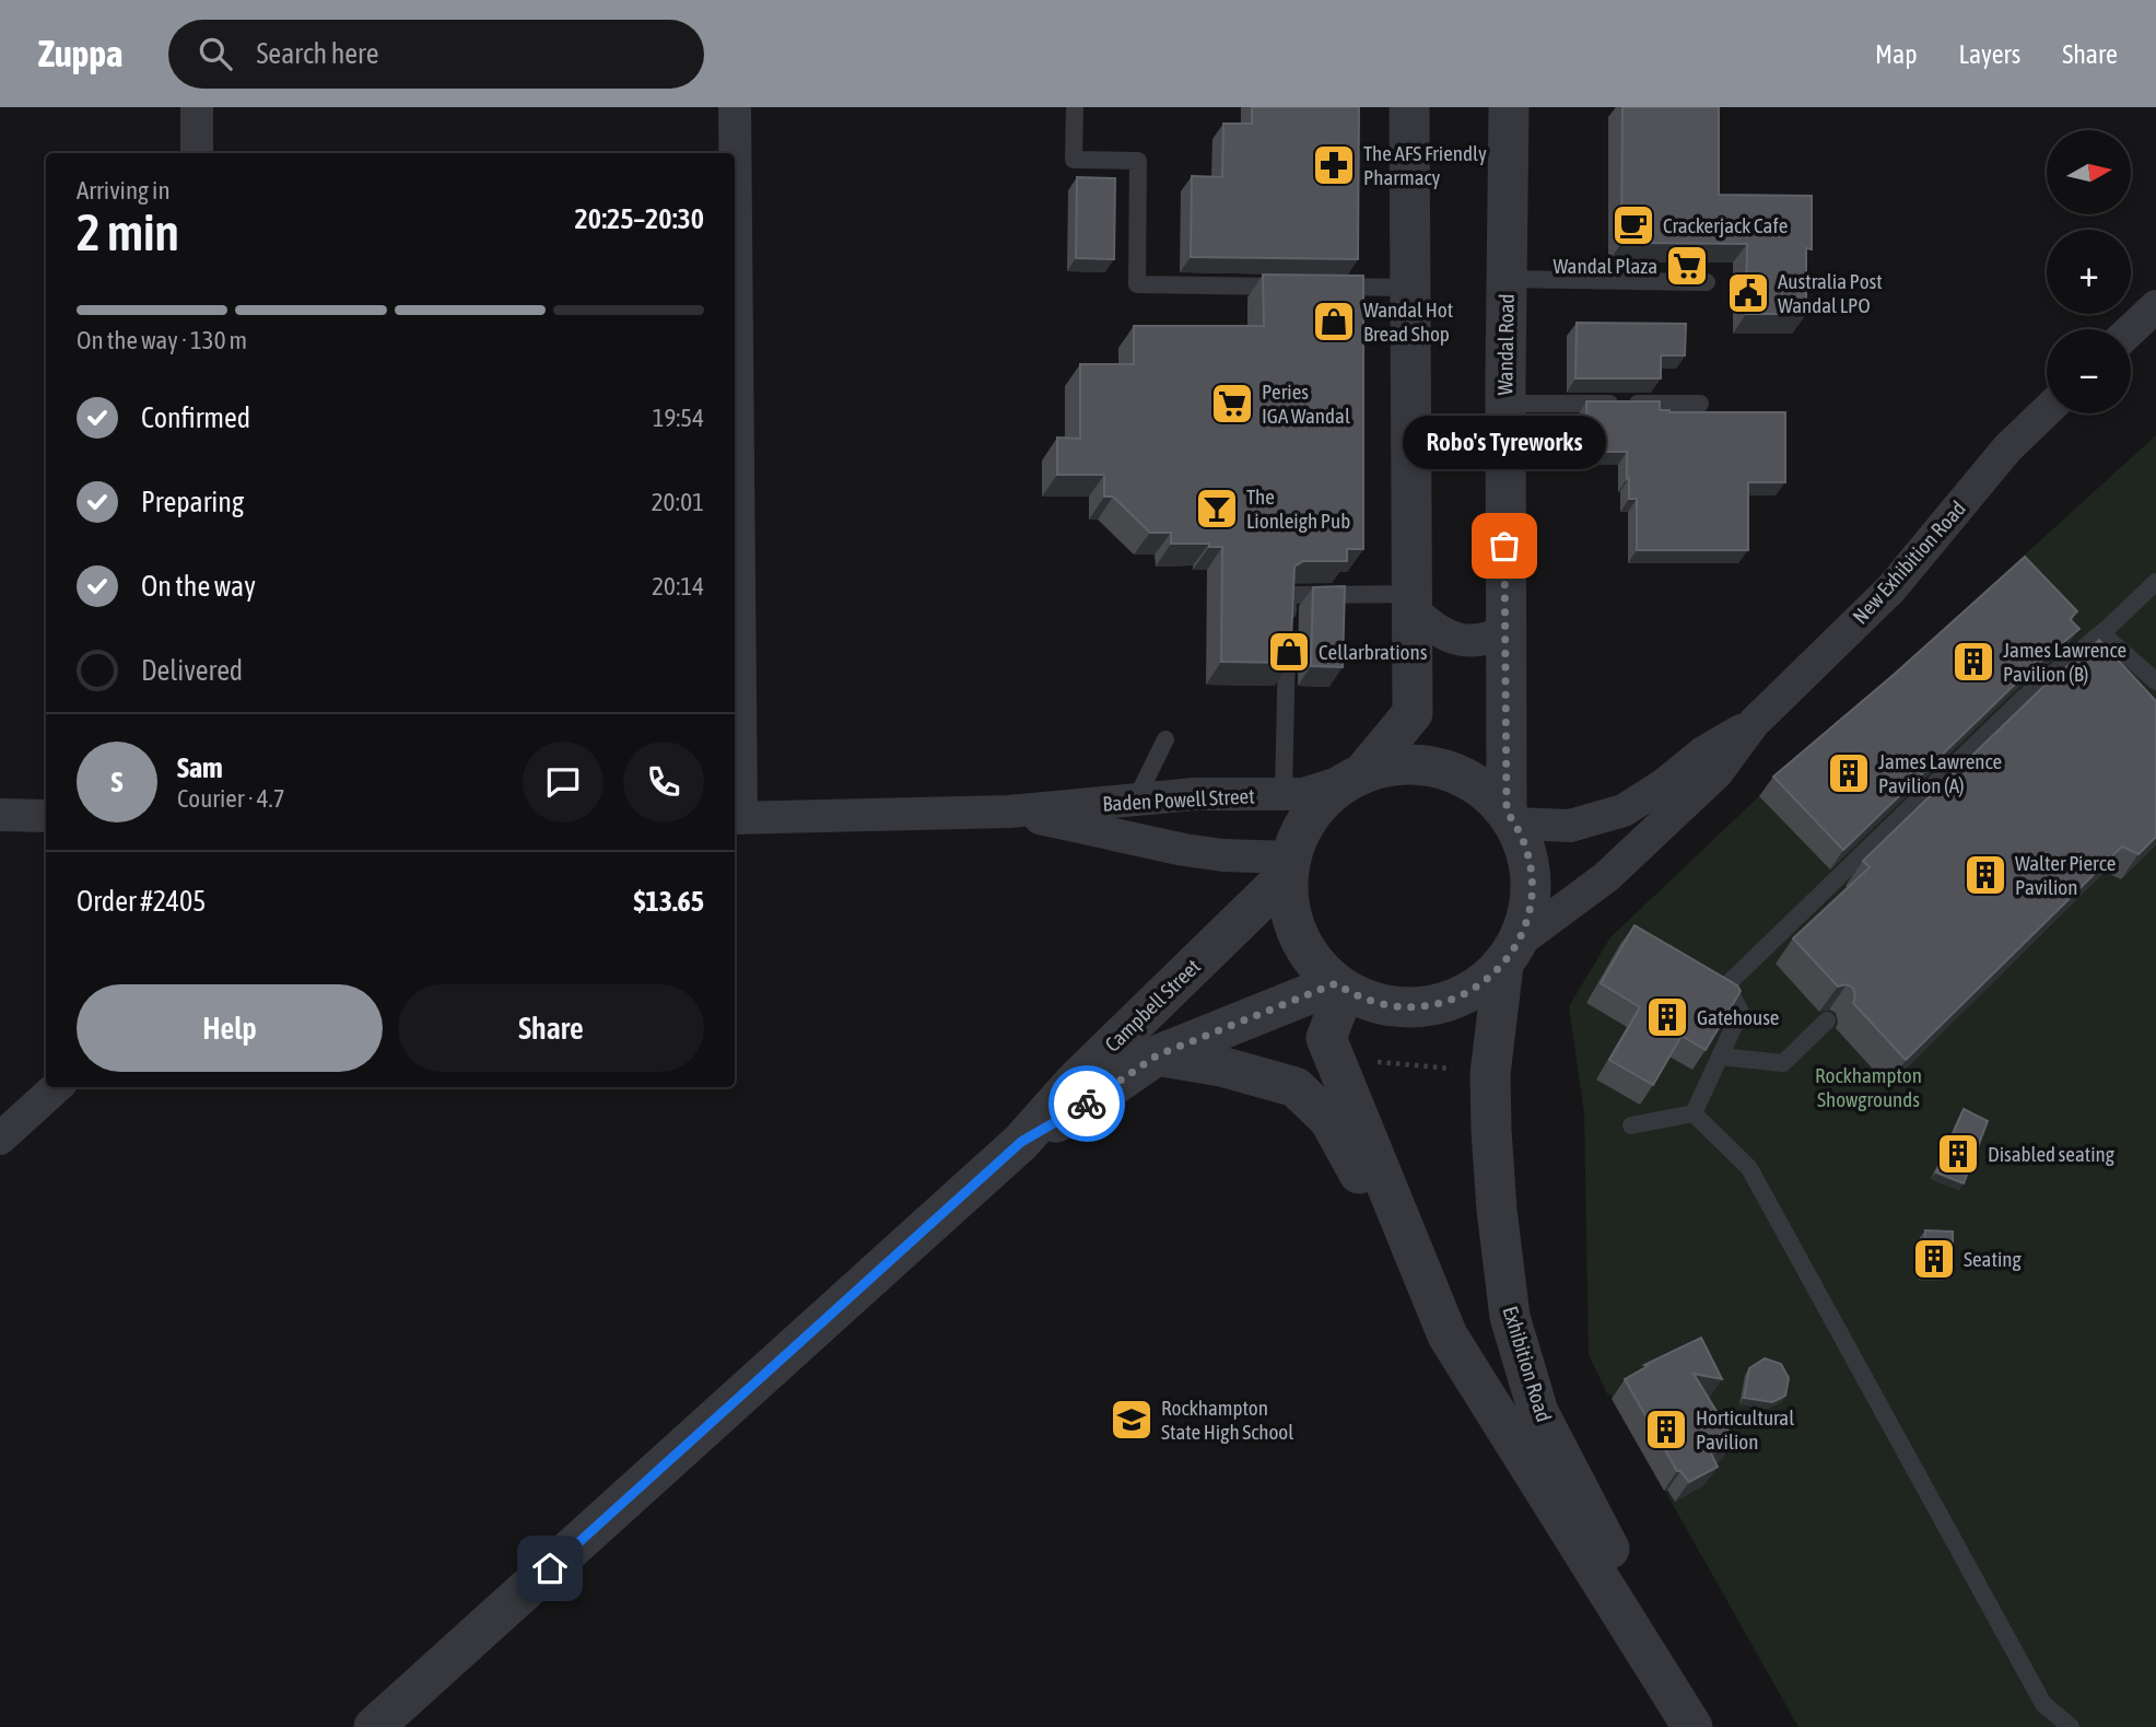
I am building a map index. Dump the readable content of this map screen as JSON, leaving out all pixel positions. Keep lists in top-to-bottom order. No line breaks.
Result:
{"streets":{"street":["Wandal Road","New Exhibition Road","Baden Powell Street","Campbell Street","Exhibition Road"]},"crossings":[["Wandal Road","New Exhibition Road"],["Wandal Road","Baden Powell Street"],["Wandal Road","Campbell Street"],["Wandal Road","Exhibition Road"],["New Exhibition Road","Baden Powell Street"],["New Exhibition Road","Campbell Street"],["New Exhibition Road","Exhibition Road"],["Baden Powell Street","Campbell Street"],["Baden Powell Street","Exhibition Road"],["Campbell Street","Exhibition Road"]],"parks":["Rockhampton Showgrounds"],"places":{"pharmacy":["The AFS Friendly Pharmacy"],"cafe":["Crackerjack Cafe"],"supermarket":["Wandal Plaza","Peries IGA Wandal"],"public building":["Australia Post Wandal LPO"],"shop":["Wandal Hot Bread Shop","Cellarbrations"],"bar":["The Lionleigh Pub"],"other":["Robo's Tyreworks"],"building":["James Lawrence Pavilion (B)","James Lawrence Pavilion (A)","Walter Pierce Pavilion","Gatehouse","Disabled seating","Seating","Horticultural Pavilion"],"school or university":["Rockhampton State High School"]},"north":"right","page":{"header":"Zuppa","search":"Search here","nav":["Map","Layers","Share"],"map_buttons":["+","−"],"heading":["2 min","Arriving in","20:25–20:30"],"panel":["Sam","Courier · 4.7","Order #2405","$13.65"],"bar":"On the way · 130 m","list":[["Confirmed","19:54"],["Preparing","20:01"],["On the way","20:14"],"Delivered"],"bubble":"Robo's Tyreworks","round":"S","buttons":["Help","Share"]}}
